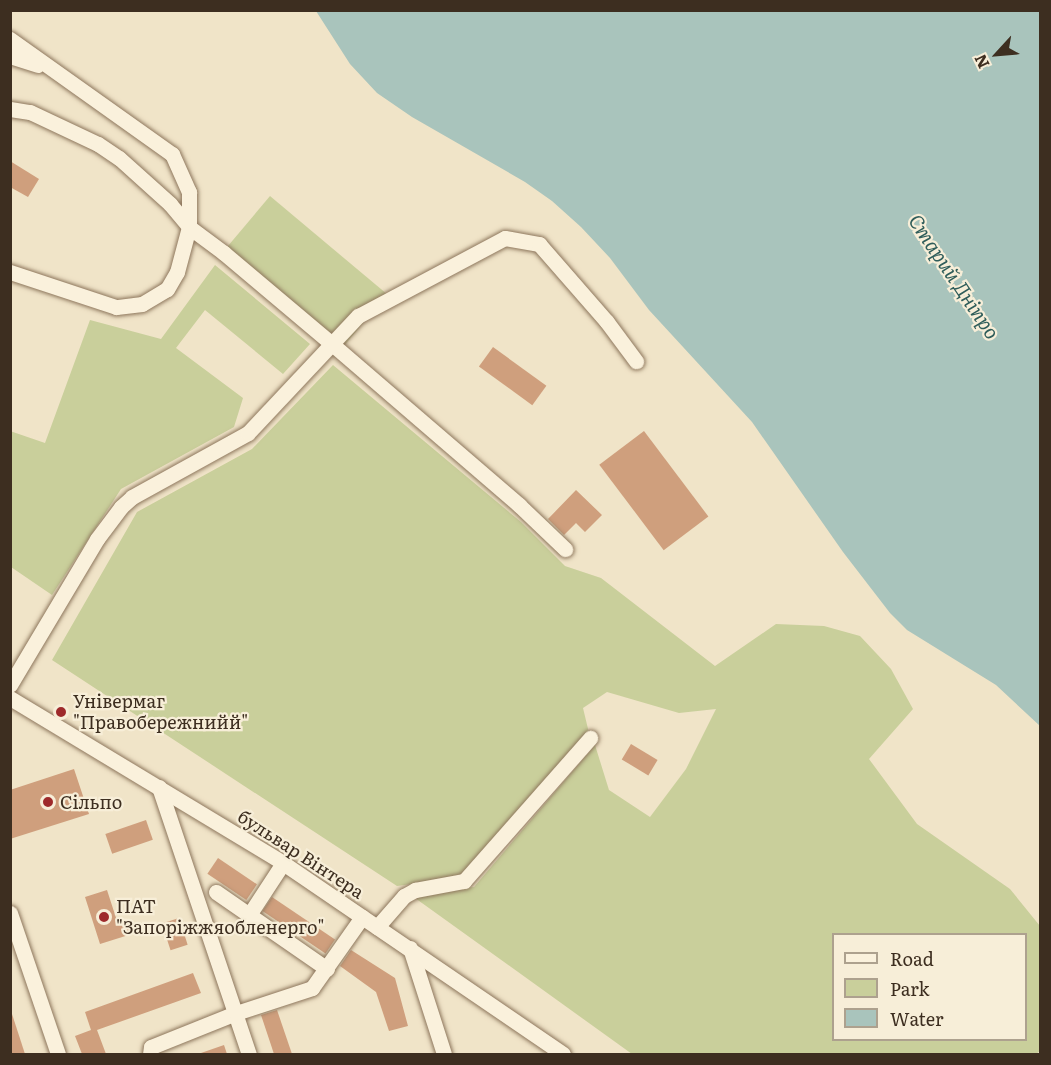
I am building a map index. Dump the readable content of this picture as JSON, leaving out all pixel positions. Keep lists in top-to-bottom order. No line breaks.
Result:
{"streets":{"street":["бульвар Вінтера"]},"water":["Старий Дніпро"],"places":["Універмаг \"Правобережнийй\"","Сільпо","ПАТ \"Запоріжжяобленерго\""],"legend":["Road","Park","Water"],"north":"bottom left"}
